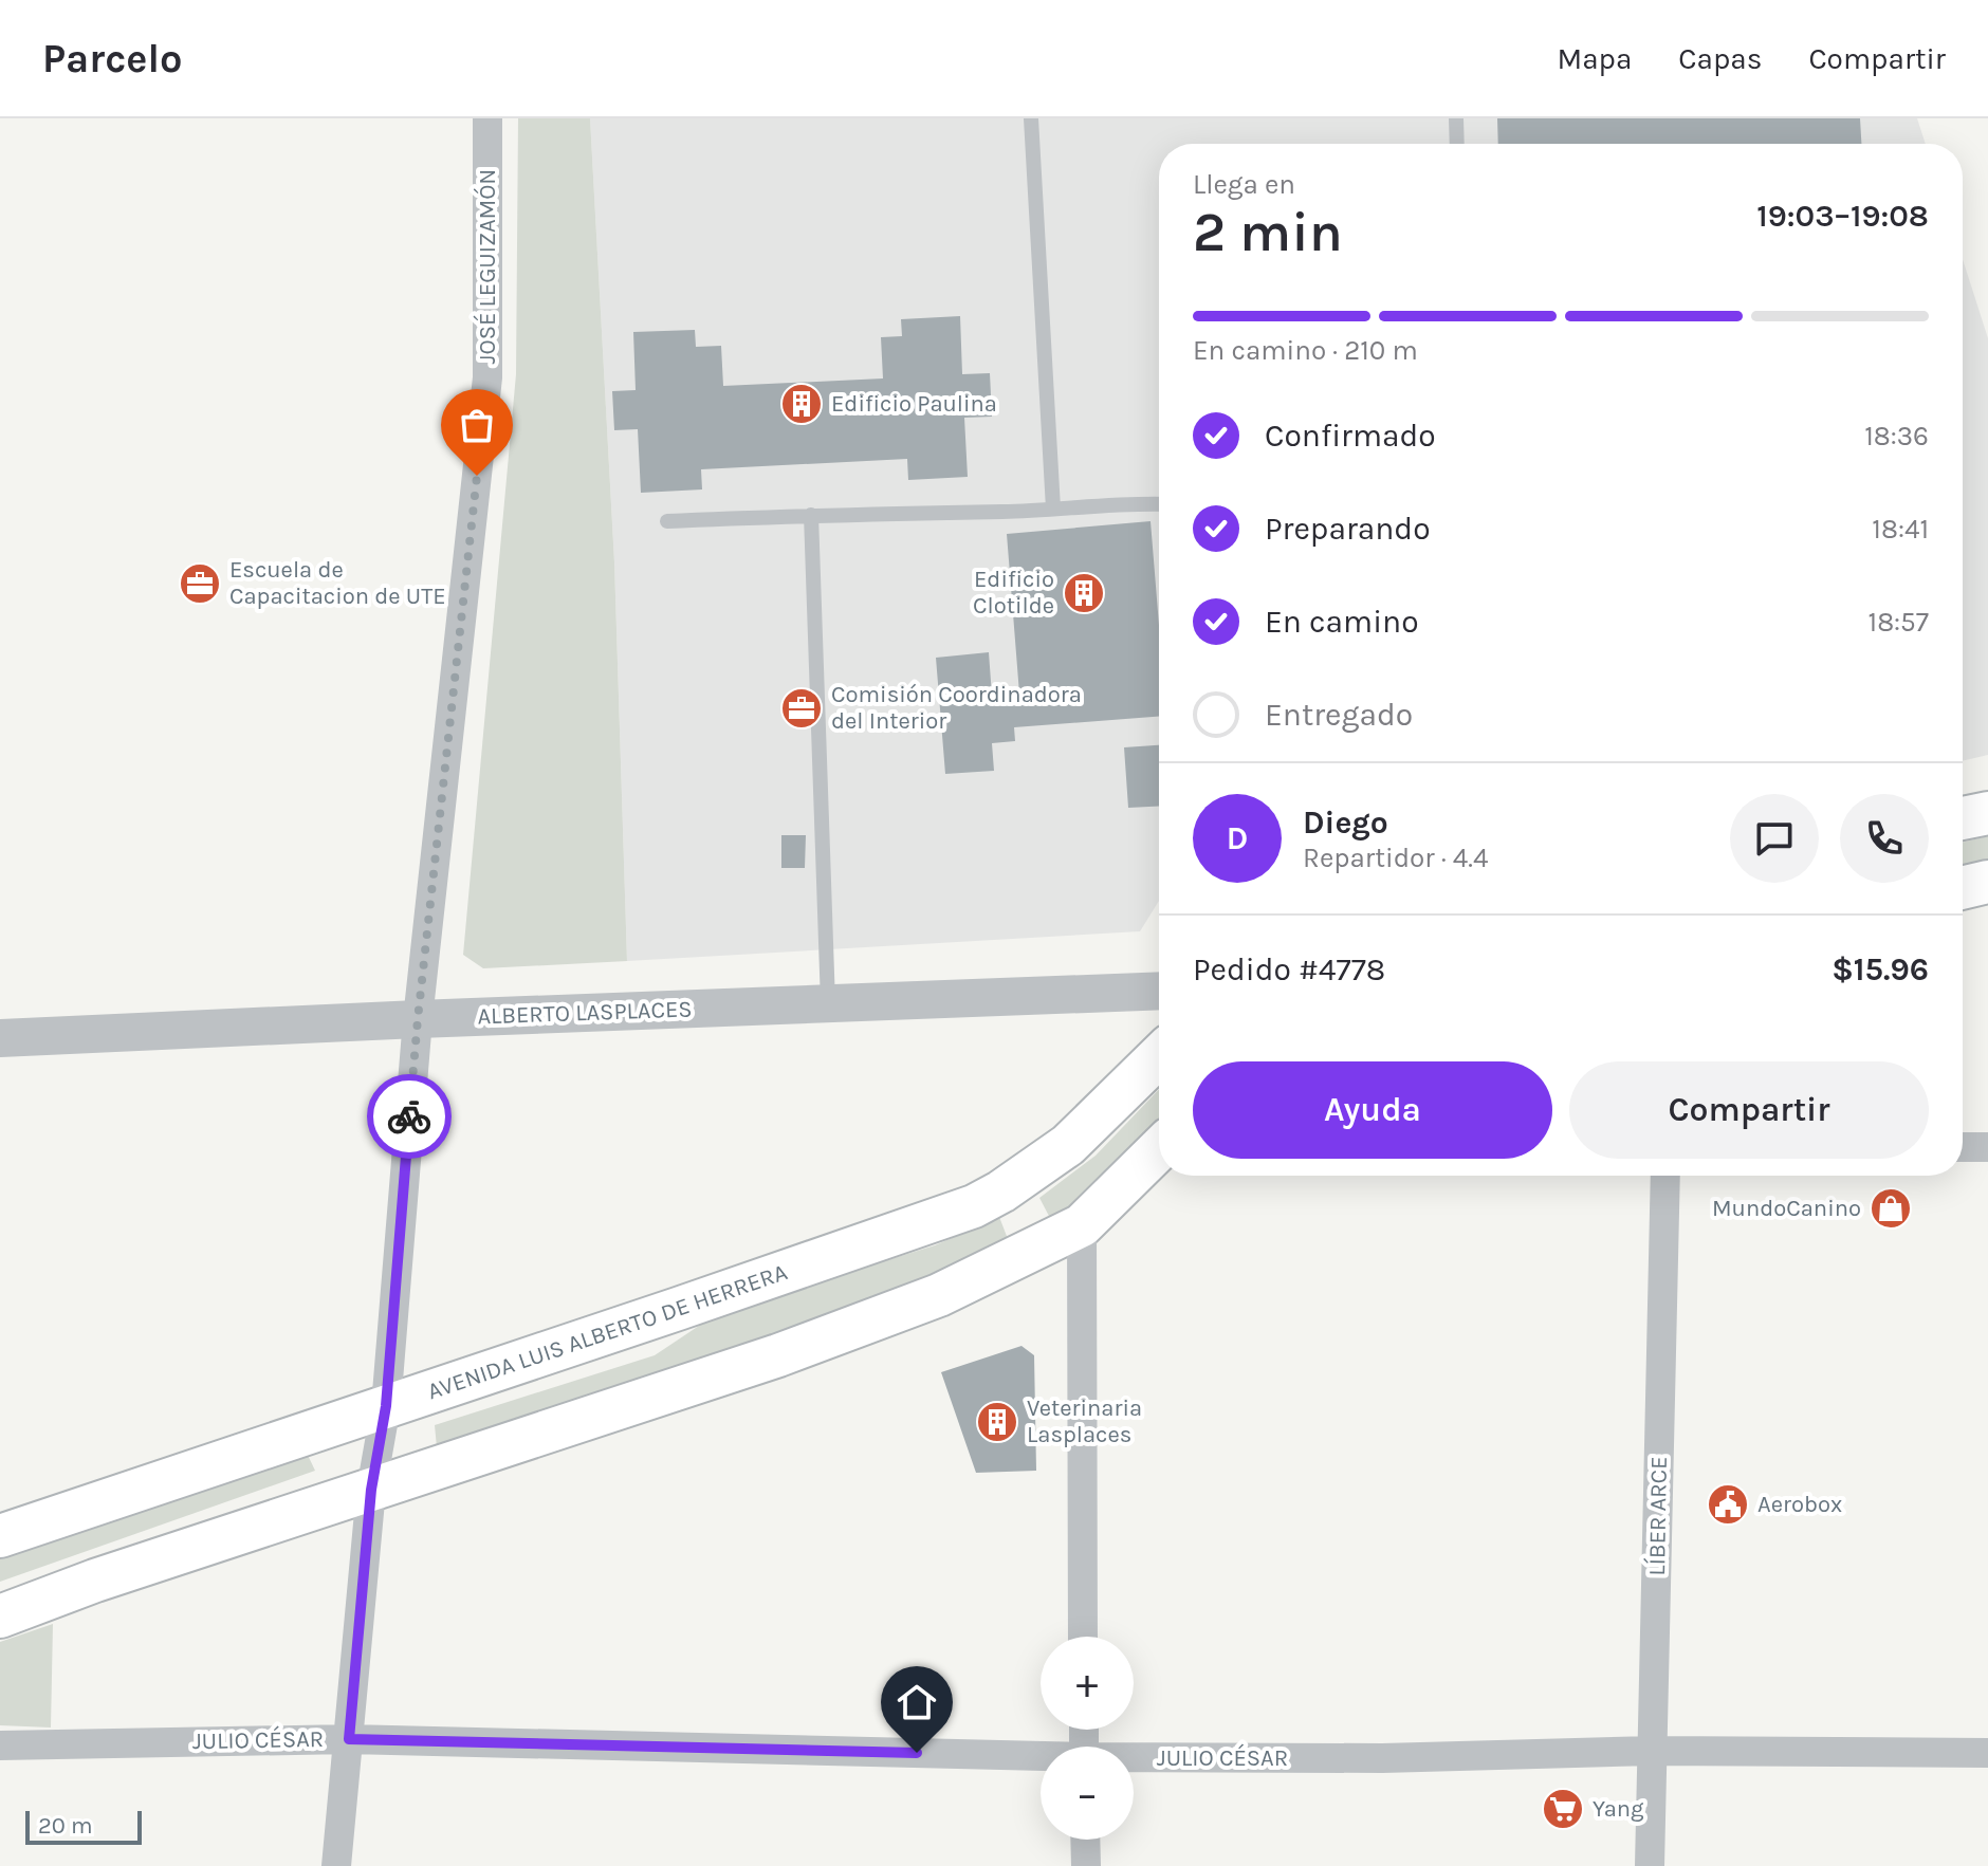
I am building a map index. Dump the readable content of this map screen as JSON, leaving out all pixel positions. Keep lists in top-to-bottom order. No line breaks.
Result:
{"streets":{"main road":["AVENIDA LUIS ALBERTO DE HERRERA"],"street":["JOSÉ LEGUIZAMÓN","ALBERTO LASPLACES","LÍBER ARCE","JULIO CÉSAR"]},"crossings":[["JOSÉ LEGUIZAMÓN","ALBERTO LASPLACES"],["JOSÉ LEGUIZAMÓN","AVENIDA LUIS ALBERTO DE HERRERA"],["JOSÉ LEGUIZAMÓN","JULIO CÉSAR"],["LÍBER ARCE","JULIO CÉSAR"]],"places":{"building":["Edificio Paulina","Edificio Clotilde","Veterinaria Lasplaces"],"office":["Escuela de Capacitacion de UTE","Comisión Coordinadora del Interior"],"shop":["MundoCanino"],"public building":["Aerobox"],"supermarket":["Yang"]},"scale_bar":"20 m","page":{"header":"Parcelo","nav":["Mapa","Capas","Compartir"],"heading":["2 min","Llega en","19:03–19:08"],"panel":["Diego","Repartidor · 4.4","Pedido #4778","$15.96"],"bar":"En camino · 210 m","list":[["Confirmado","18:36"],["Preparando","18:41"],["En camino","18:57"],"Entregado"],"round":"D","buttons":["Ayuda","Compartir"],"map_buttons":["+","−"],"scale":"20 m"}}
